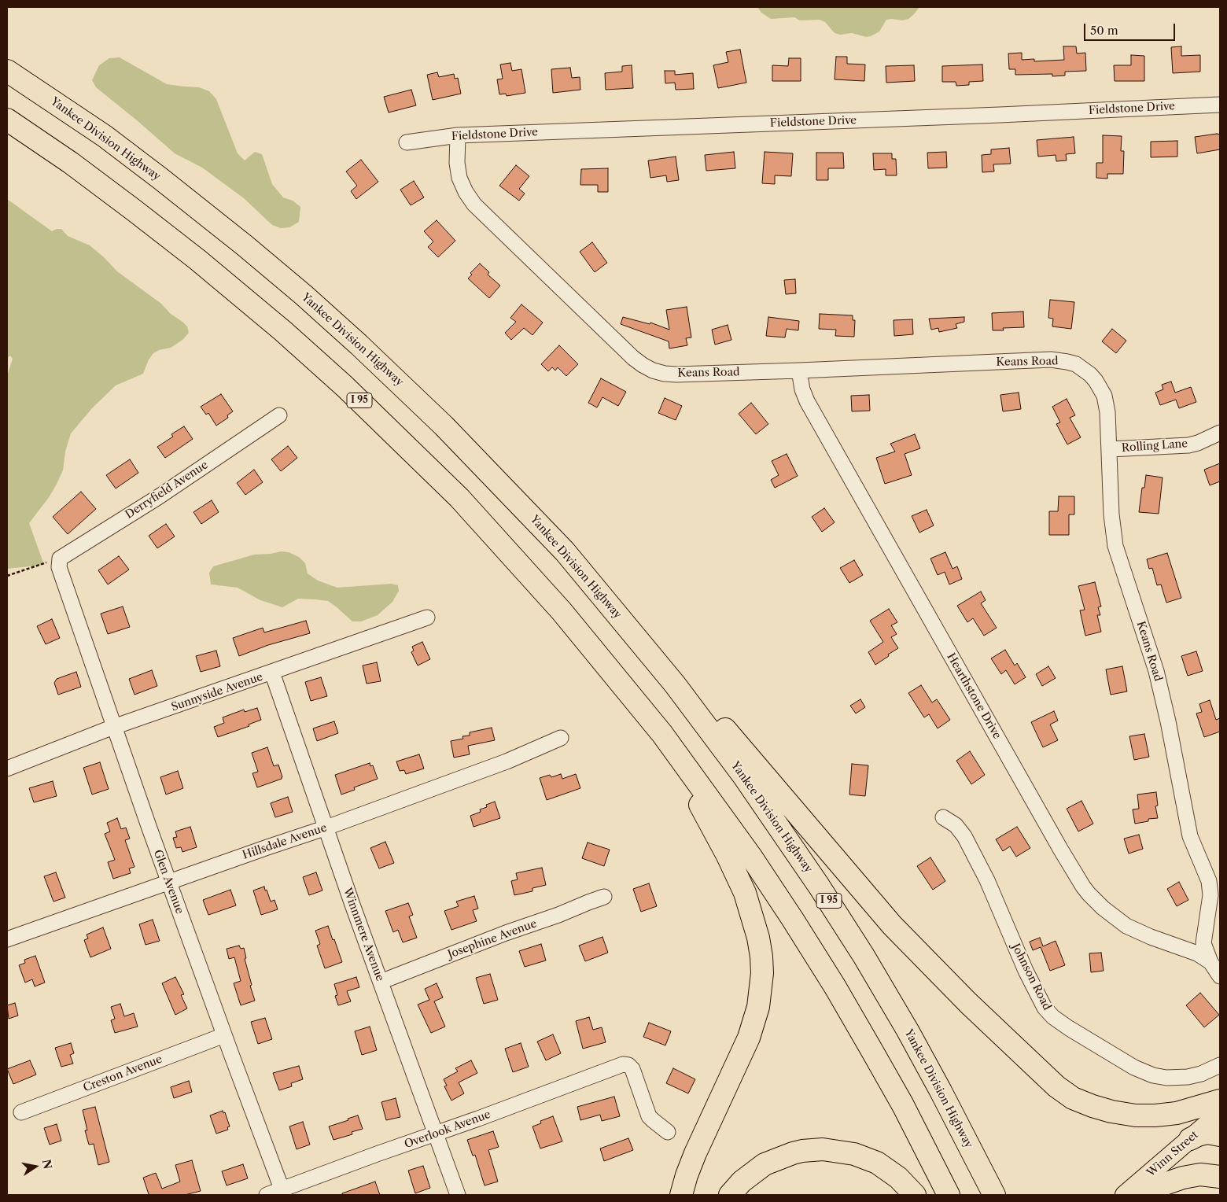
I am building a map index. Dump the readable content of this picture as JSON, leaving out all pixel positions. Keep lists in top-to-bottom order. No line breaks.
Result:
{"streets":{"highway":["Yankee Division Highway","I 95"],"main road":["Winn Street"],"street":["Fieldstone Drive","Keans Road","Rolling Lane","Derryfield Avenue","Sunnyside Avenue","Hearthstone Drive","Hillsdale Avenue","Glen Avenue","Winnmere Avenue","Josephine Avenue","Johnson Road","Creston Avenue","Overlook Avenue"]},"crossings":[["Fieldstone Drive","Keans Road"],["Keans Road","Rolling Lane"],["Keans Road","Hearthstone Drive"],["Derryfield Avenue","Glen Avenue"],["Sunnyside Avenue","Glen Avenue"],["Sunnyside Avenue","Winnmere Avenue"],["Hillsdale Avenue","Glen Avenue"],["Hillsdale Avenue","Winnmere Avenue"],["Glen Avenue","Creston Avenue"],["Glen Avenue","Overlook Avenue"],["Winnmere Avenue","Josephine Avenue"],["Winnmere Avenue","Overlook Avenue"]],"scale_bar":"50 m","north":"right"}
